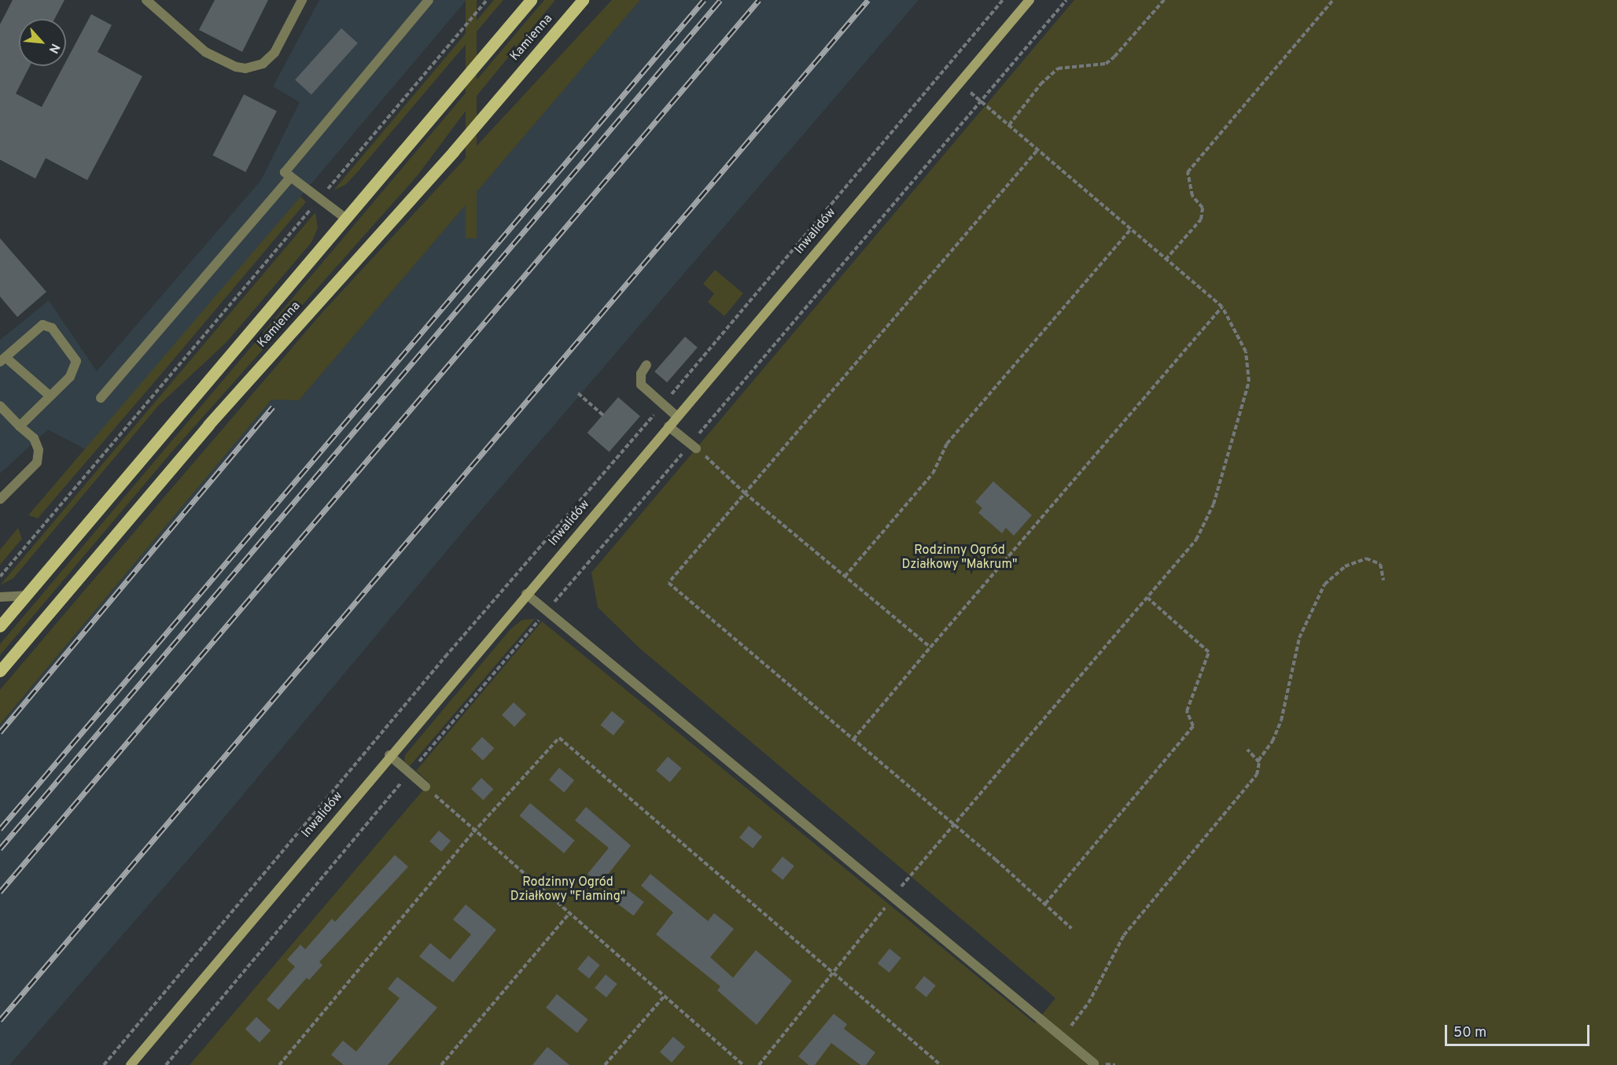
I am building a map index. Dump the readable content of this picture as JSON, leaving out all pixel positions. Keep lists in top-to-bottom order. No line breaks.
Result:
{"streets":{"main road":["Kamienna"],"street":["Inwalidów"]},"parks":["Rodzinny Ogród Działkowy \"Makrum\"","Rodzinny Ogród Działkowy \"Flaming\""],"scale_bar":"50 m","north":"bottom right"}
